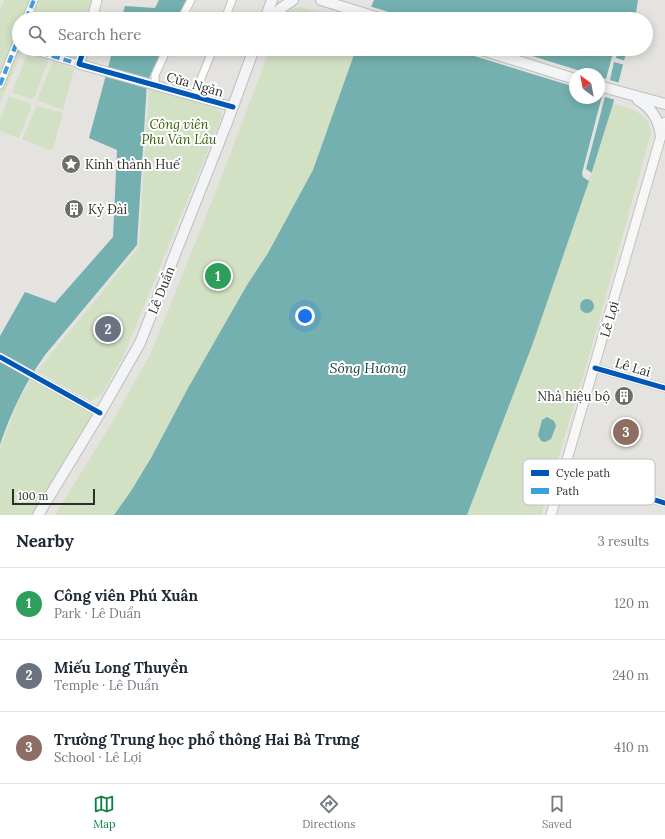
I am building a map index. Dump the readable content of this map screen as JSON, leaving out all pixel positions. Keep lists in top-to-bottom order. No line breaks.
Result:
{"streets":{"main road":["Cửa Ngăn","Lê Duẩn","Lê Lợi"],"street":["Lê Lai"]},"crossings":[["Cửa Ngăn","Lê Duẩn"],["Lê Lợi","Lê Lai"]],"water":["Sông Hương"],"parks":["Công viên Phu Văn Lâu"],"places":{"place":["Kinh thành Huế"],"building":["Kỳ Đài","Nhà hiệu bộ"]},"legend":["Cycle path","Path"],"scale_bar":"100 m","north":"top left","page":{"search":"Search here","pins":["1","2","3"],"scale":"100 m","heading":["Nearby","3 results"],"list":[{"mark":"1","name":"Công viên Phú Xuân","note":"Park · Lê Duẩn","value":"120 m"},{"mark":"2","name":"Miếu Long Thuyền","note":"Temple · Lê Duẩn","value":"240 m"},{"mark":"3","name":"Trường Trung học phổ thông Hai Bà Trưng","note":"School · Lê Lợi","value":"410 m"}],"nav":["Map","Directions","Saved"]}}
